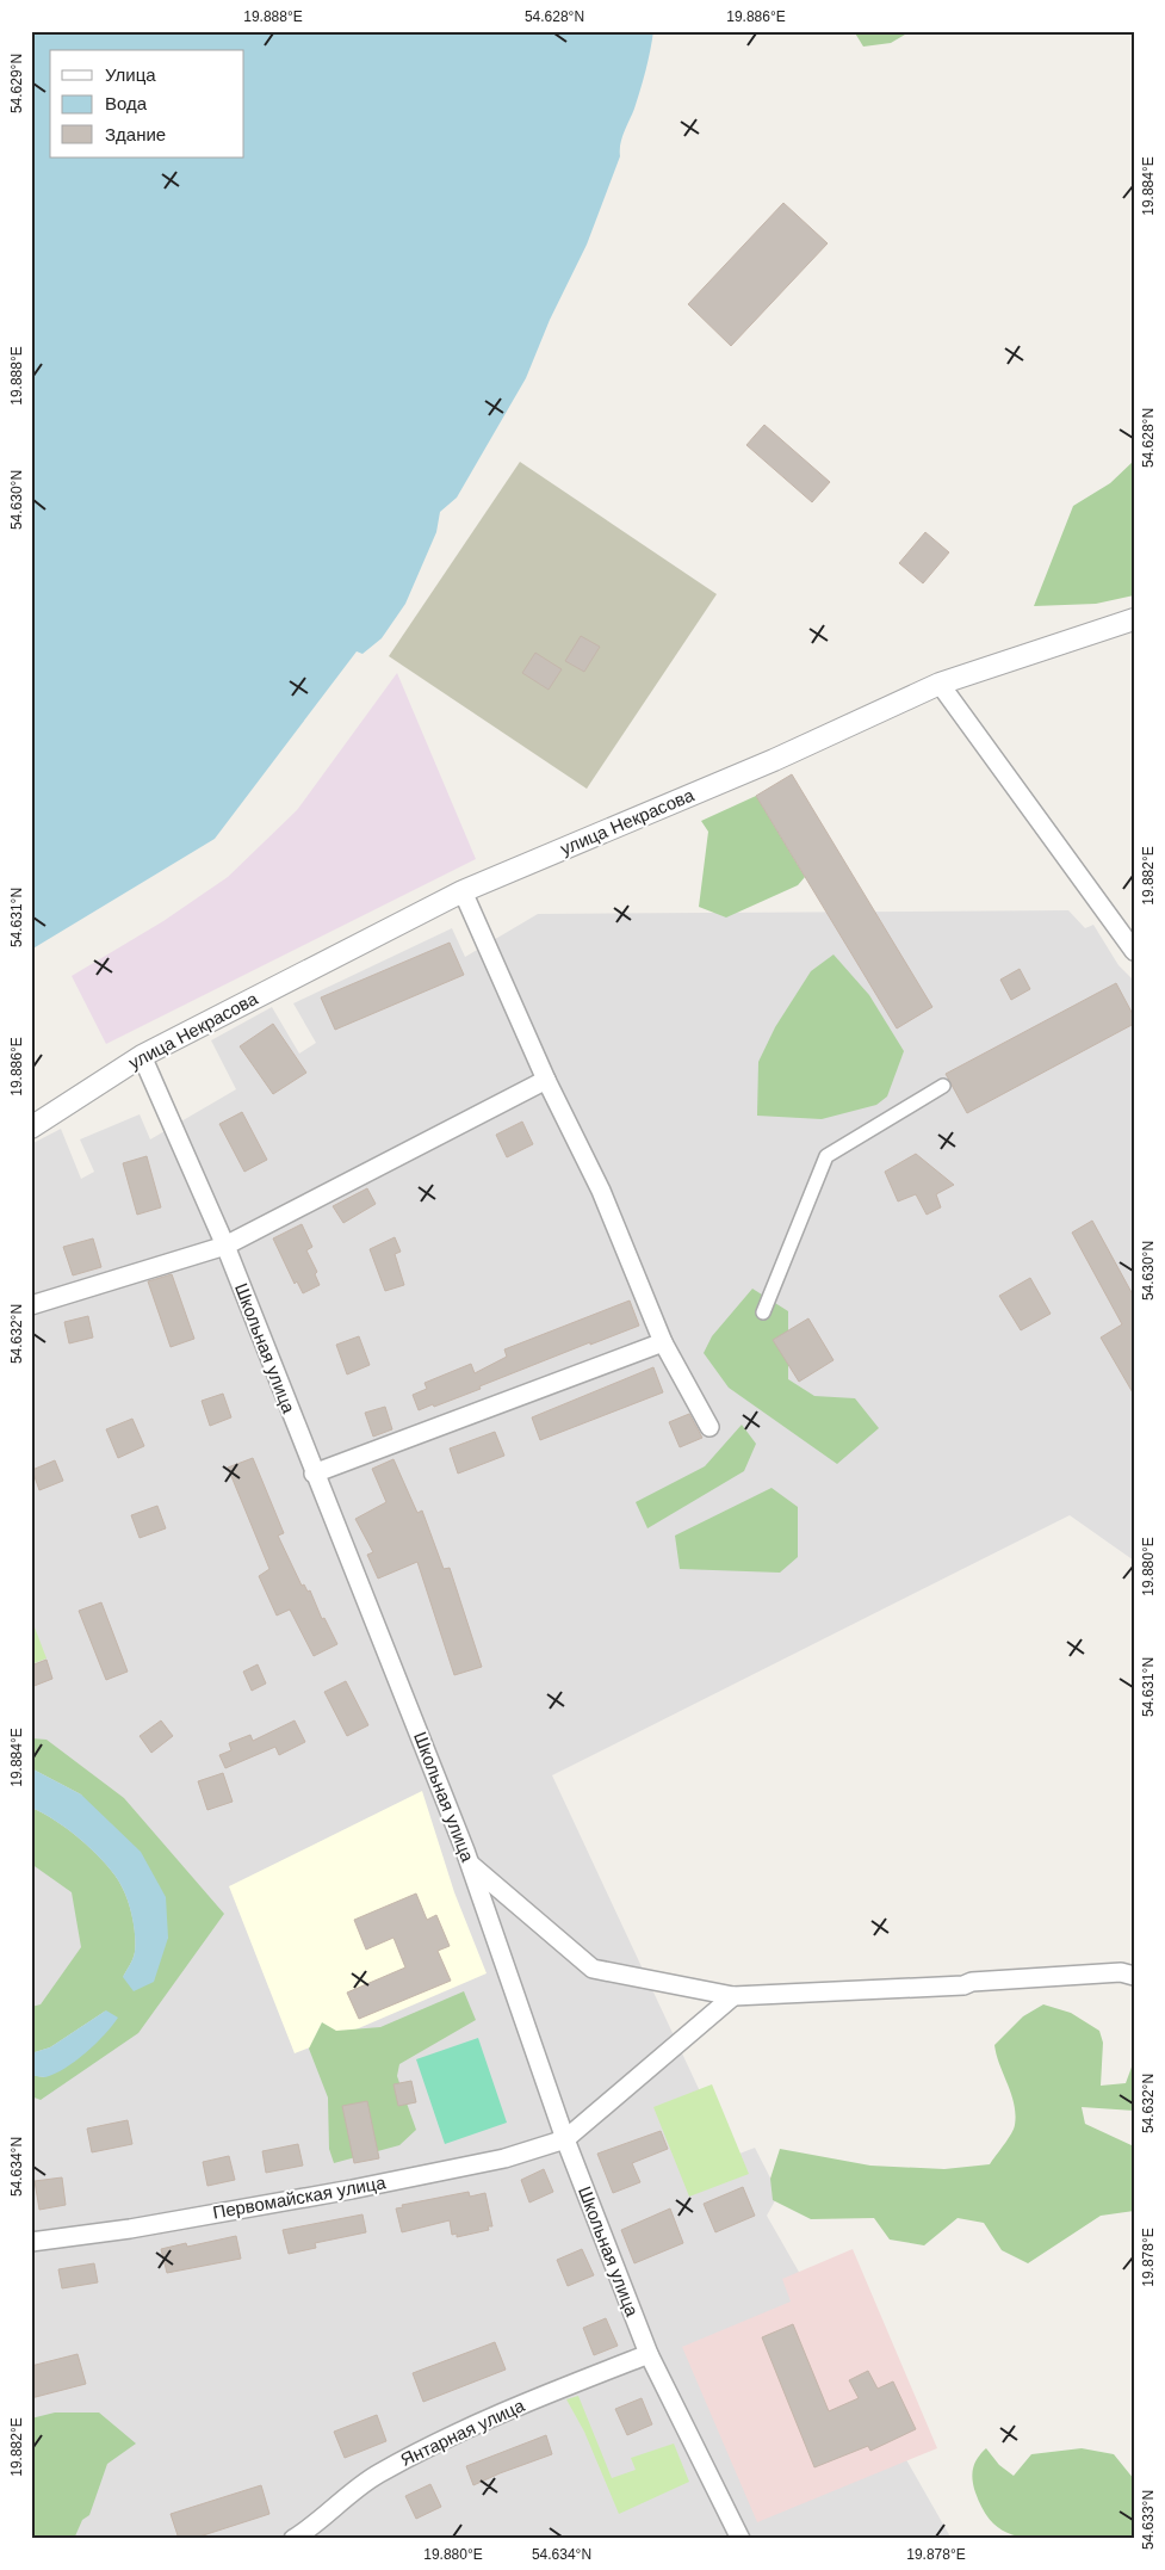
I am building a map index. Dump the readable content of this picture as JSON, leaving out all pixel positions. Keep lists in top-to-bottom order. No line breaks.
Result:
{"streets":{"street":["улица Некрасова","Школьная улица","Первомайская улица","Янтарная улица"]},"crossings":[["улица Некрасова","Школьная улица"],["Школьная улица","Первомайская улица"],["Школьная улица","Янтарная улица"]],"legend":["Улица","Вода","Здание"],"coordinates":["19.888°E","54.628°N","19.886°E","54.629°N","19.884°E","54.630°N","19.882°E","54.631°N","54.632°N","19.880°E","54.634°N","19.878°E","54.633°N"]}
